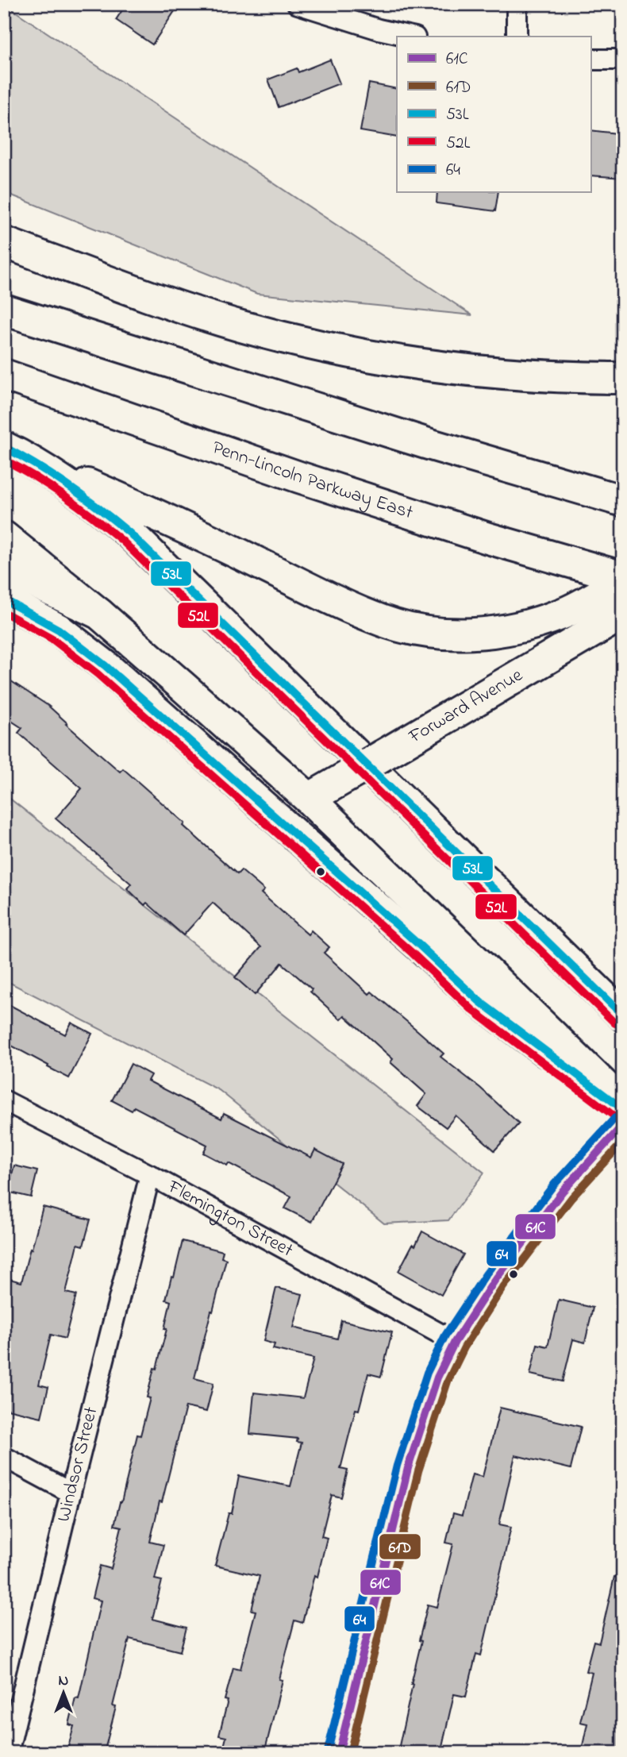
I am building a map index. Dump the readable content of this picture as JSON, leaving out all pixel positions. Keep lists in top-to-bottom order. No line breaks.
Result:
{"streets":{"main road":["Penn-Lincoln Parkway East","Forward Avenue"],"street":["Flemington Street","Windsor Street"]},"crossings":[["Flemington Street","Windsor Street"]],"lines":["transit line 53L","transit line 52L","transit line 64","transit line 61C","transit line 61D"],"legend":["61C","61D","53L","52L","64"],"north":"top"}
